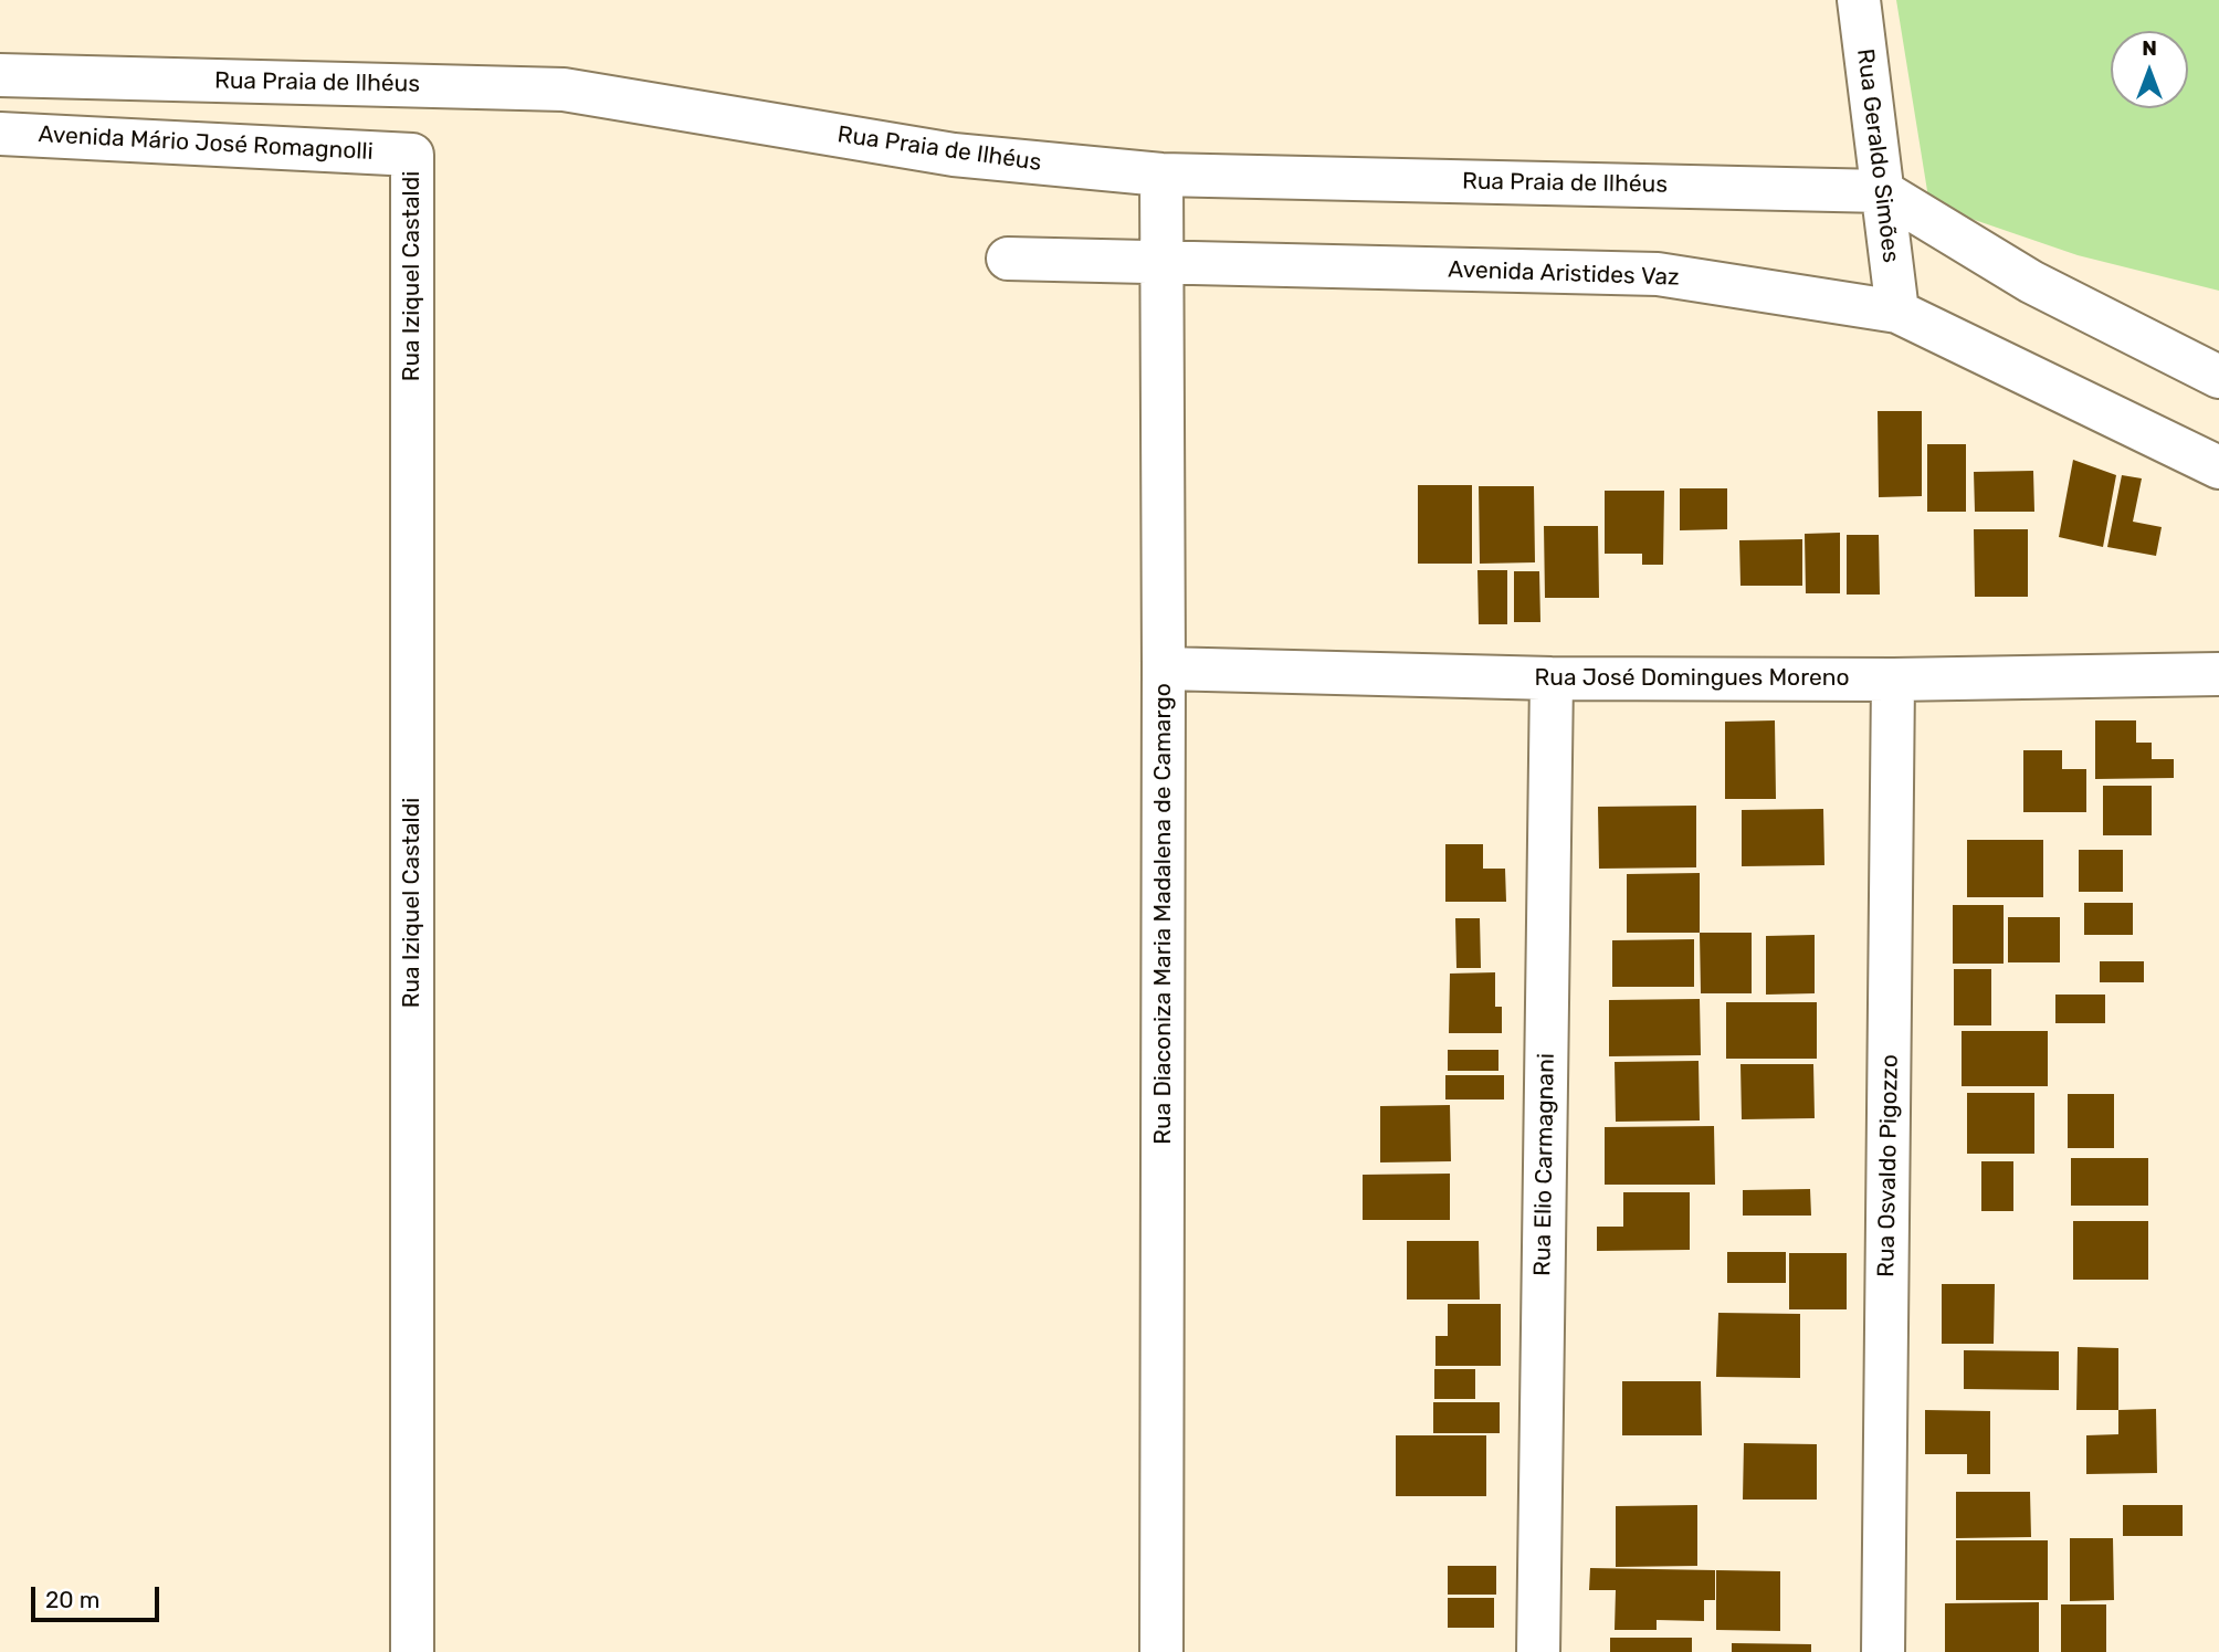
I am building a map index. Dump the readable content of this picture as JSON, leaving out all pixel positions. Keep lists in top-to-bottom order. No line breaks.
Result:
{"streets":{"street":["Rua Praia de Ilhéus","Avenida Mário José Romagnolli","Rua Geraldo Simões","Avenida Aristides Vaz","Rua Iziquel Castaldi","Rua José Domingues Moreno","Rua Diaconiza Maria Madalena de Camargo","Rua Elio Carmagnani","Rua Osvaldo Pigozzo"]},"crossings":[["Rua Praia de Ilhéus","Rua Geraldo Simões"],["Rua Praia de Ilhéus","Rua Diaconiza Maria Madalena de Camargo"],["Avenida Mário José Romagnolli","Rua Iziquel Castaldi"],["Rua Geraldo Simões","Avenida Aristides Vaz"],["Avenida Aristides Vaz","Rua Diaconiza Maria Madalena de Camargo"],["Rua José Domingues Moreno","Rua Diaconiza Maria Madalena de Camargo"],["Rua José Domingues Moreno","Rua Elio Carmagnani"],["Rua José Domingues Moreno","Rua Osvaldo Pigozzo"]],"scale_bar":"20 m","north":"top"}
